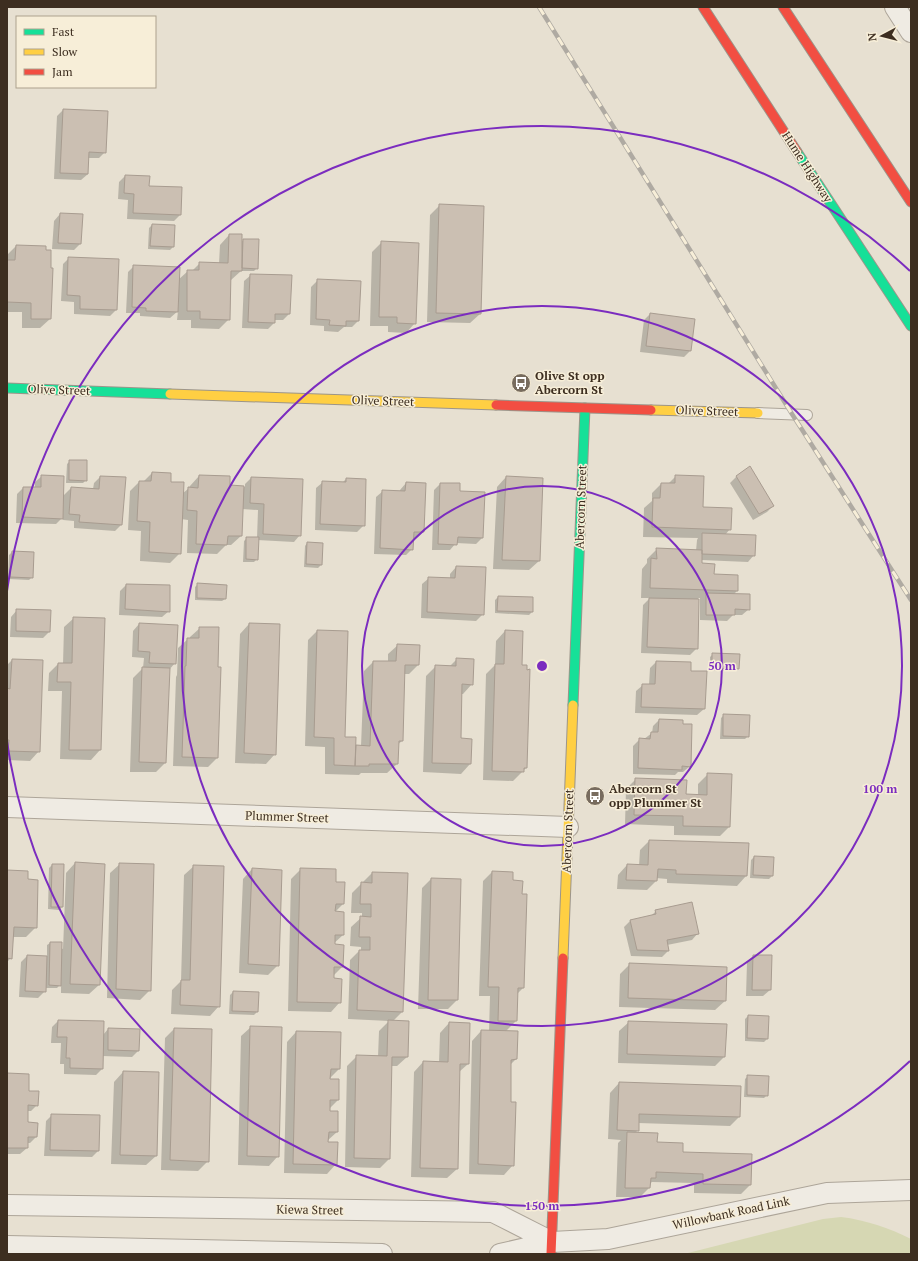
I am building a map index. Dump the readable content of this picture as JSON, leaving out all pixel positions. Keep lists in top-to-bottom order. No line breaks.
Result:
{"streets":{"main road":["Hume Highway","Olive Street","Abercorn Street"],"street":["Plummer Street","Kiewa Street","Willowbank Road Link"]},"crossings":[["Olive Street","Abercorn Street"],["Abercorn Street","Plummer Street"],["Abercorn Street","Kiewa Street"],["Abercorn Street","Willowbank Road Link"],["Kiewa Street","Willowbank Road Link"]],"places":{"bus stop":["Olive St opp Abercorn St","Abercorn St opp Plummer St"]},"legend":["Fast","Slow","Jam"],"north":"left","rings":["50 m","100 m","150 m"]}
